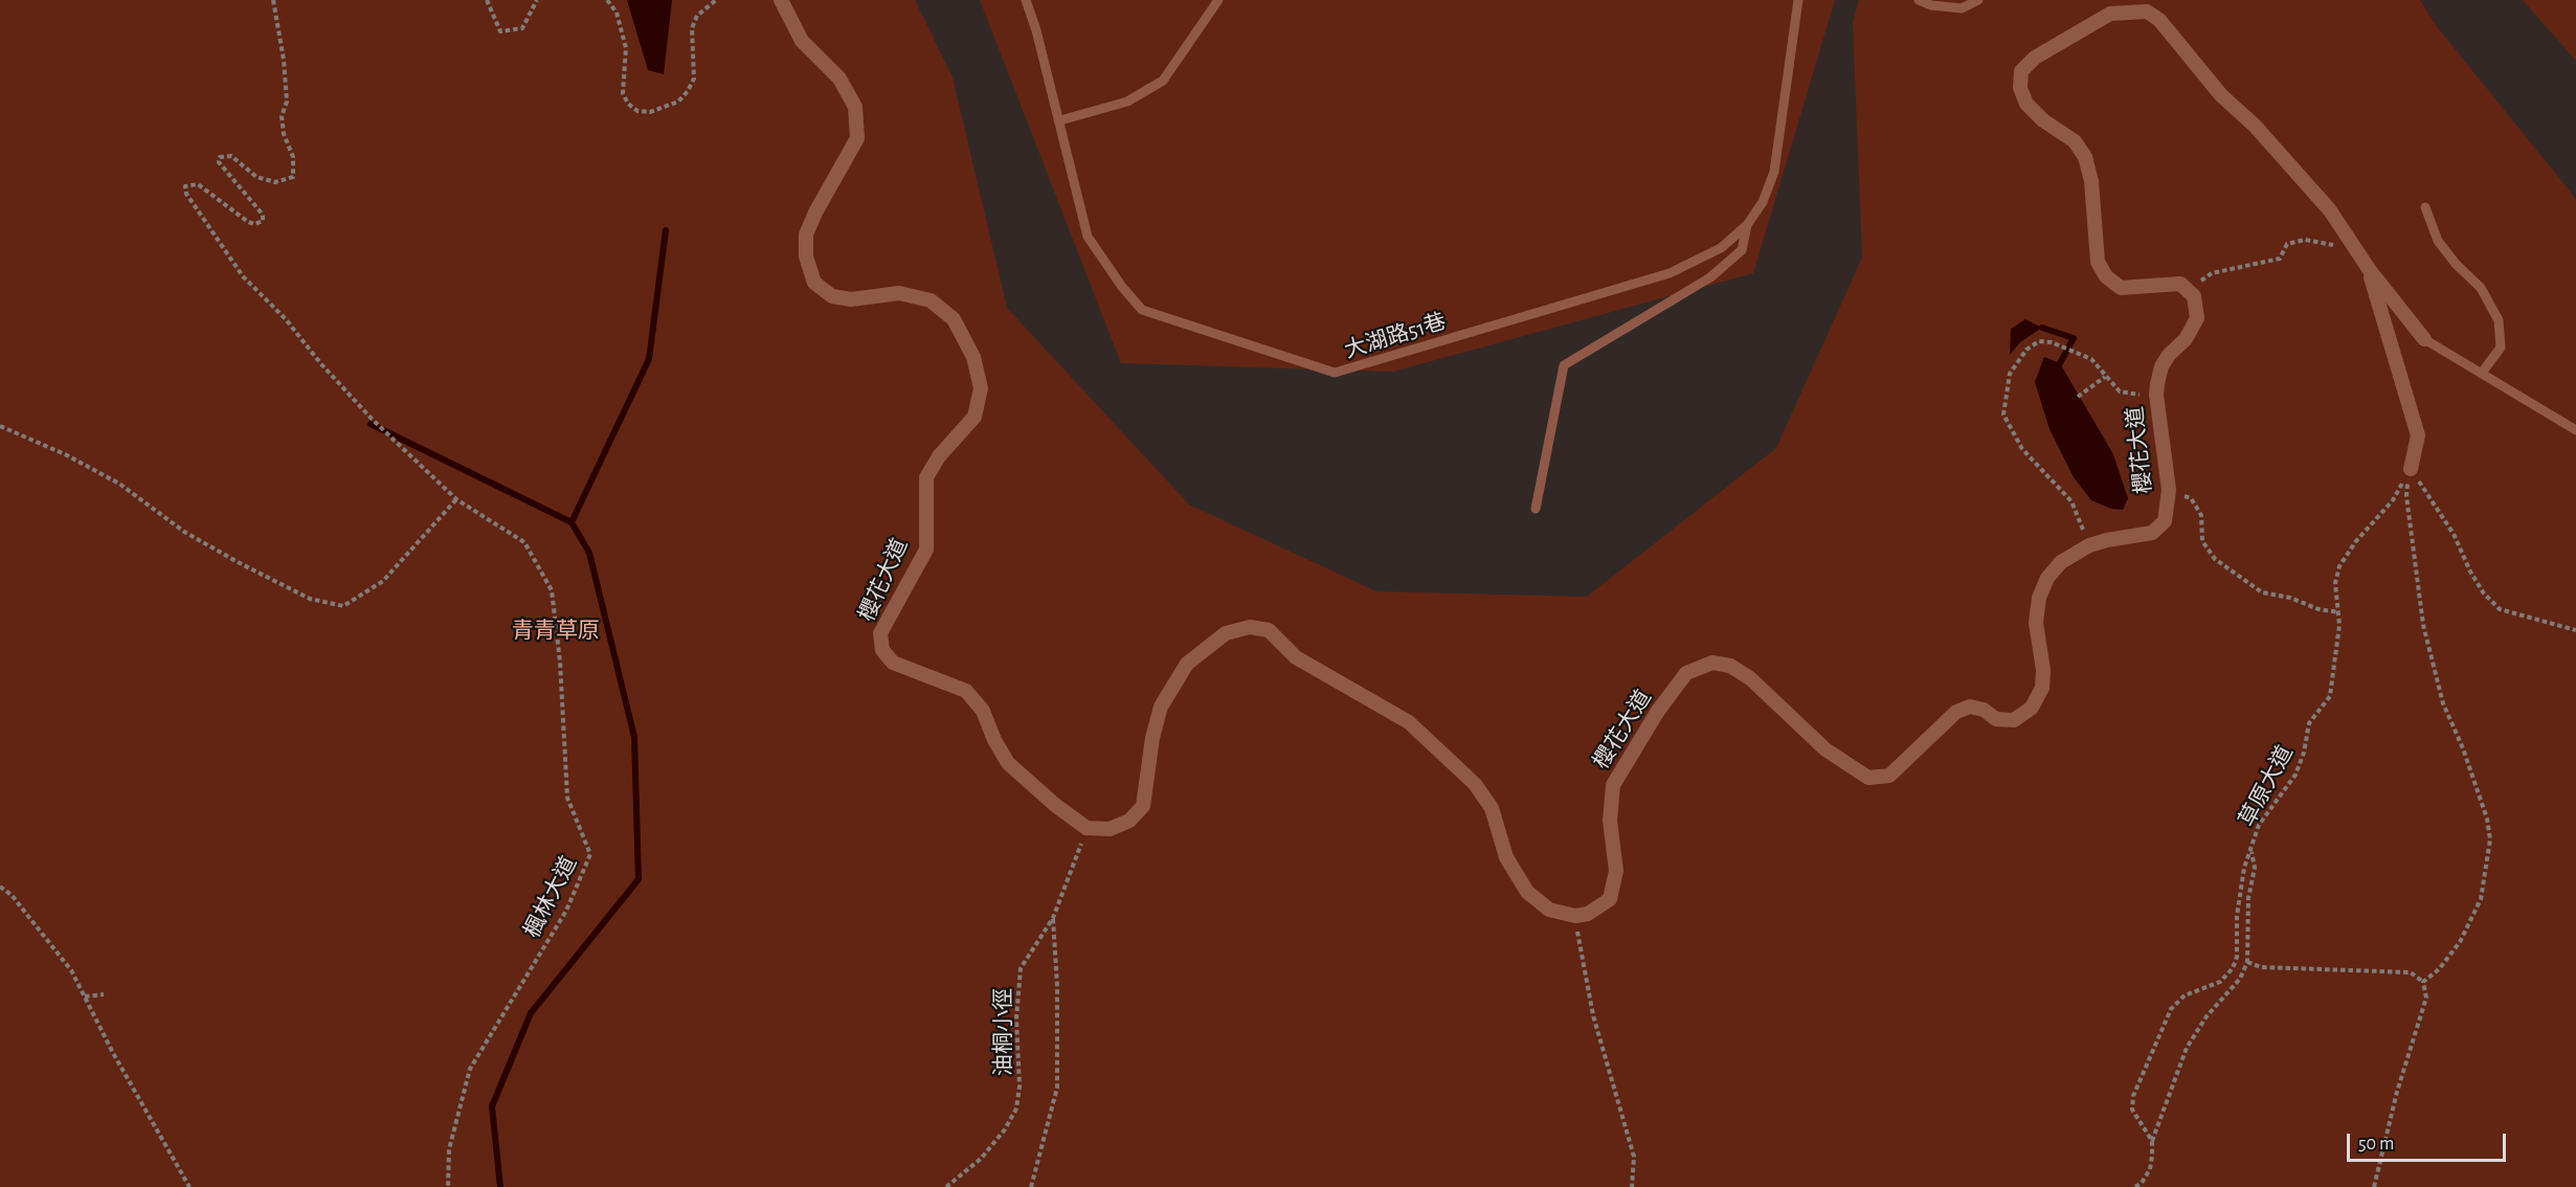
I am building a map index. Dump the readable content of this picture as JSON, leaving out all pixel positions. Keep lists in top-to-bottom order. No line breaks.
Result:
{"streets":{"street":["櫻花大道"],"lane":["大湖路51巷"],"path":["草原大道","楓林大道","油桐小徑"]},"crossings":[["櫻花大道","油桐小徑"]],"parks":["青青草原"],"scale_bar":"50 m"}
